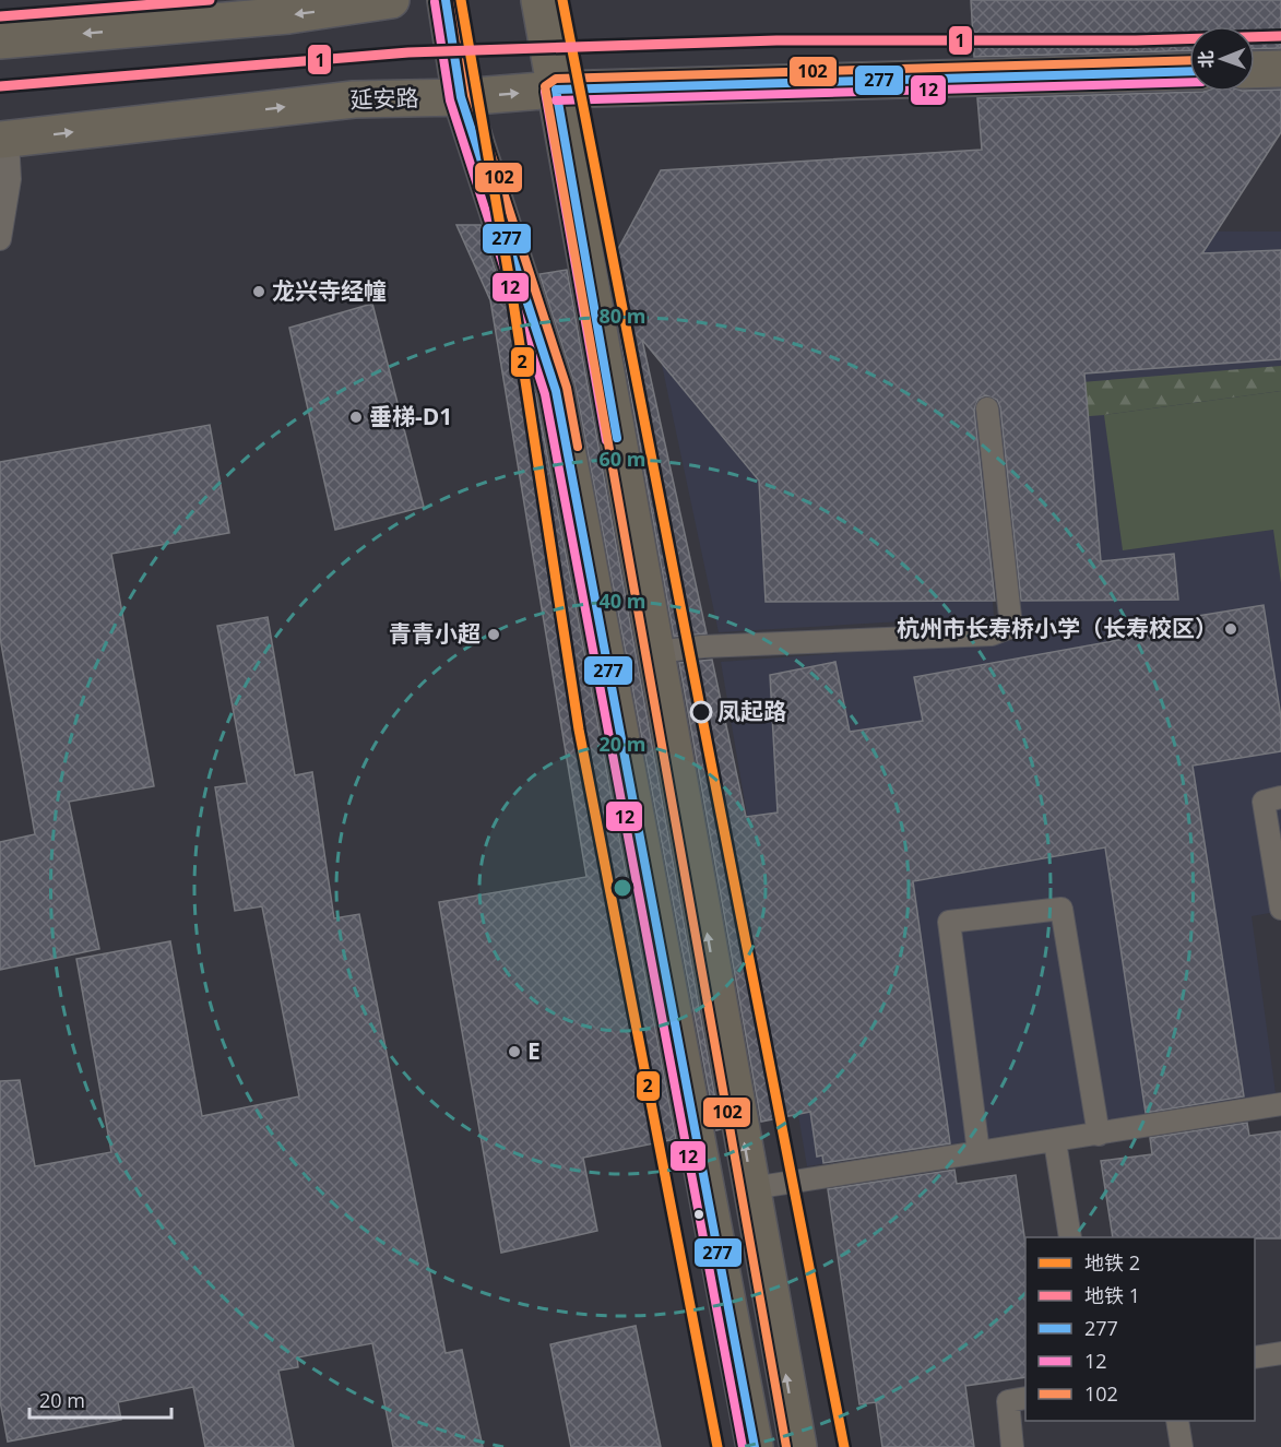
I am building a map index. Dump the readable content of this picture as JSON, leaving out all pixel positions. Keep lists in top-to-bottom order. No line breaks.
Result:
{"streets":{"main road":["延安路"]},"places":["龙兴寺经幢","垂梯-D1","杭州市长寿桥小学（长寿校区）","青青小超","凤起路","E"],"lines":["metro line 2","metro line 1","transit line 277","transit line 102","transit line 12"],"legend":["地铁 2","地铁 1","277","12","102"],"scale_bar":"20 m","north":"left","rings":["80 m","60 m","40 m","20 m"]}
